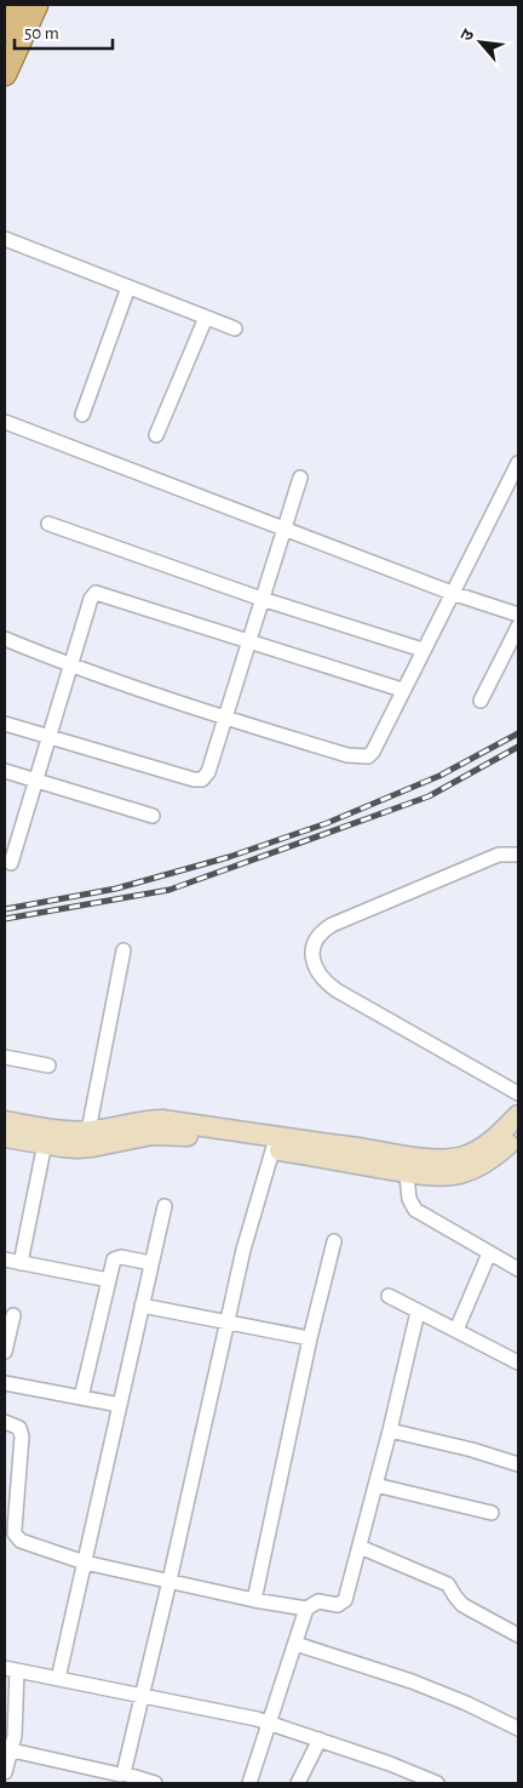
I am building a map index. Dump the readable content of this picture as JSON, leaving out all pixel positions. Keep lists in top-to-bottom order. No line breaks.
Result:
{"scale_bar":"50 m","north":"top left"}
